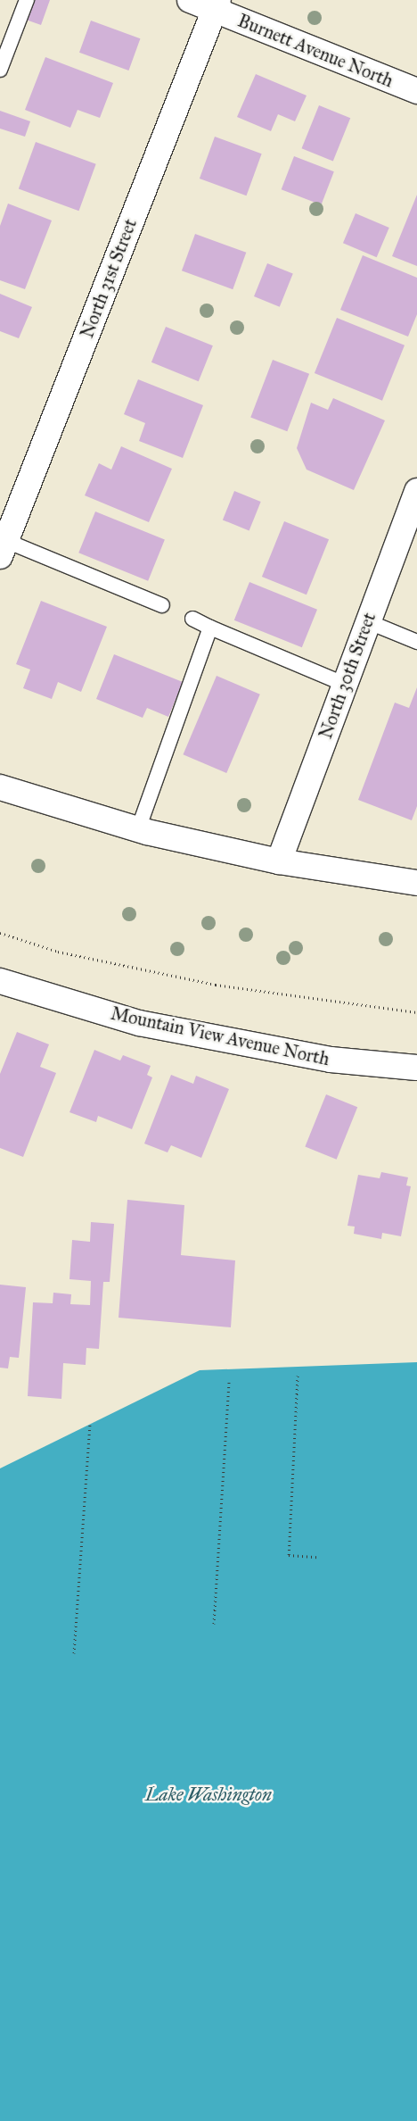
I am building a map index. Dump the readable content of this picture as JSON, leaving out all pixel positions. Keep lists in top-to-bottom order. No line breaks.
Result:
{"streets":{"street":["Burnett Avenue North","North 31st Street","North 30th Street","Mountain View Avenue North"]},"crossings":[["Burnett Avenue North","North 31st Street"]],"water":["Lake Washington"]}
